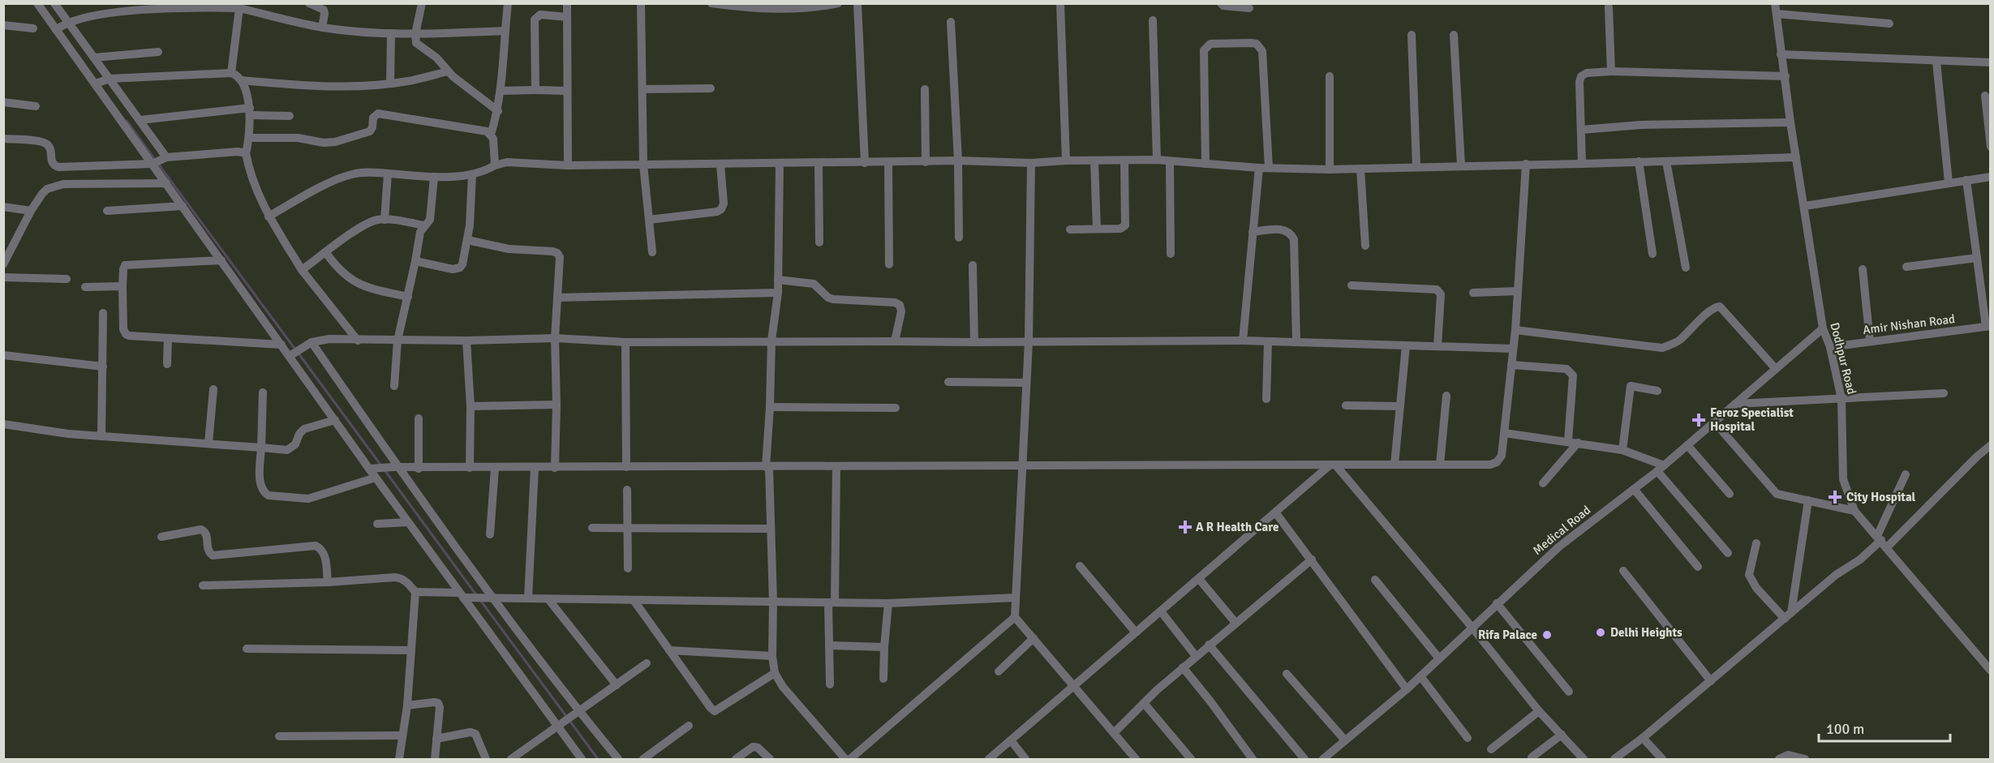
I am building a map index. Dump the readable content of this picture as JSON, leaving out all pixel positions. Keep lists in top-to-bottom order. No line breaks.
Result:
{"streets":{"street":["Amir Nishan Road","Dodhpur Road","Medical Road"]},"crossings":[["Amir Nishan Road","Dodhpur Road"],["Dodhpur Road","Medical Road"]],"places":{"health":["Feroz Specialist Hospital","City Hospital","A R Health Care"],"other":["Delhi Heights","Rifa Palace"]},"scale_bar":"100 m"}
